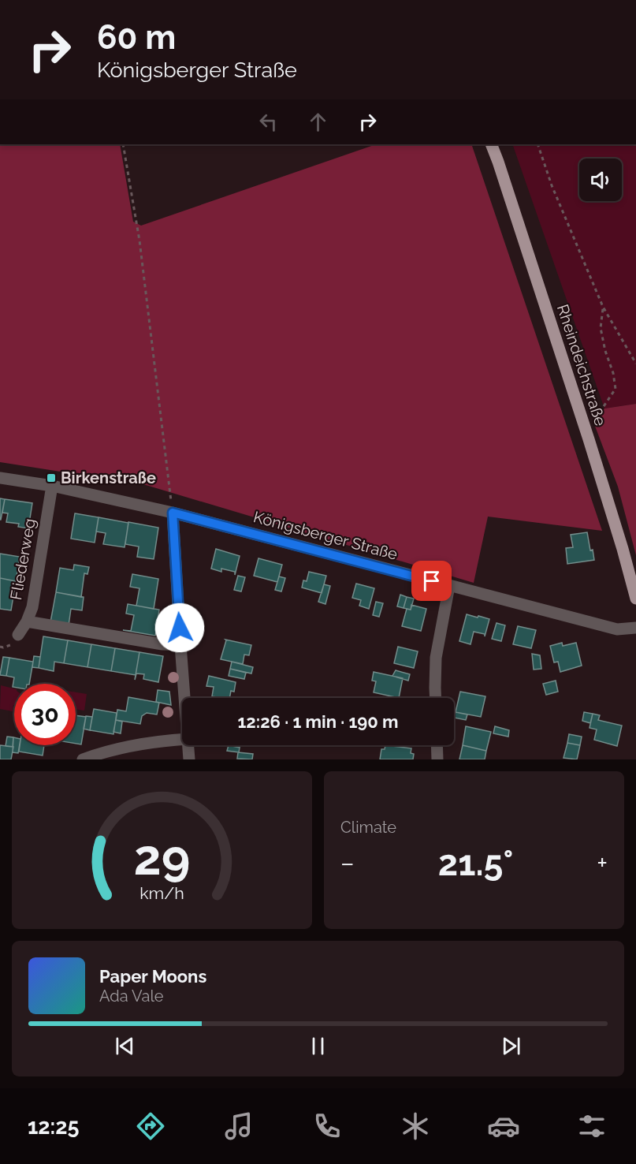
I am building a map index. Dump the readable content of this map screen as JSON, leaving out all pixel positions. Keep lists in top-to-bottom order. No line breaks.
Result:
{"streets":{"main road":["Rheindeichstraße"],"street":["Königsberger Straße","Fliederweg"]},"places":{"transit":["Birkenstraße"]},"page":{"turn":["60 m","Königsberger Straße"],"limit":"30","trip":"12:26 · 1 min · 190 m","tile":"Climate","heat":["−","21.5°","+"],"song":["Paper Moons","Ada Vale"],"tabs":"12:25","gauge":["29","km/h"]}}
